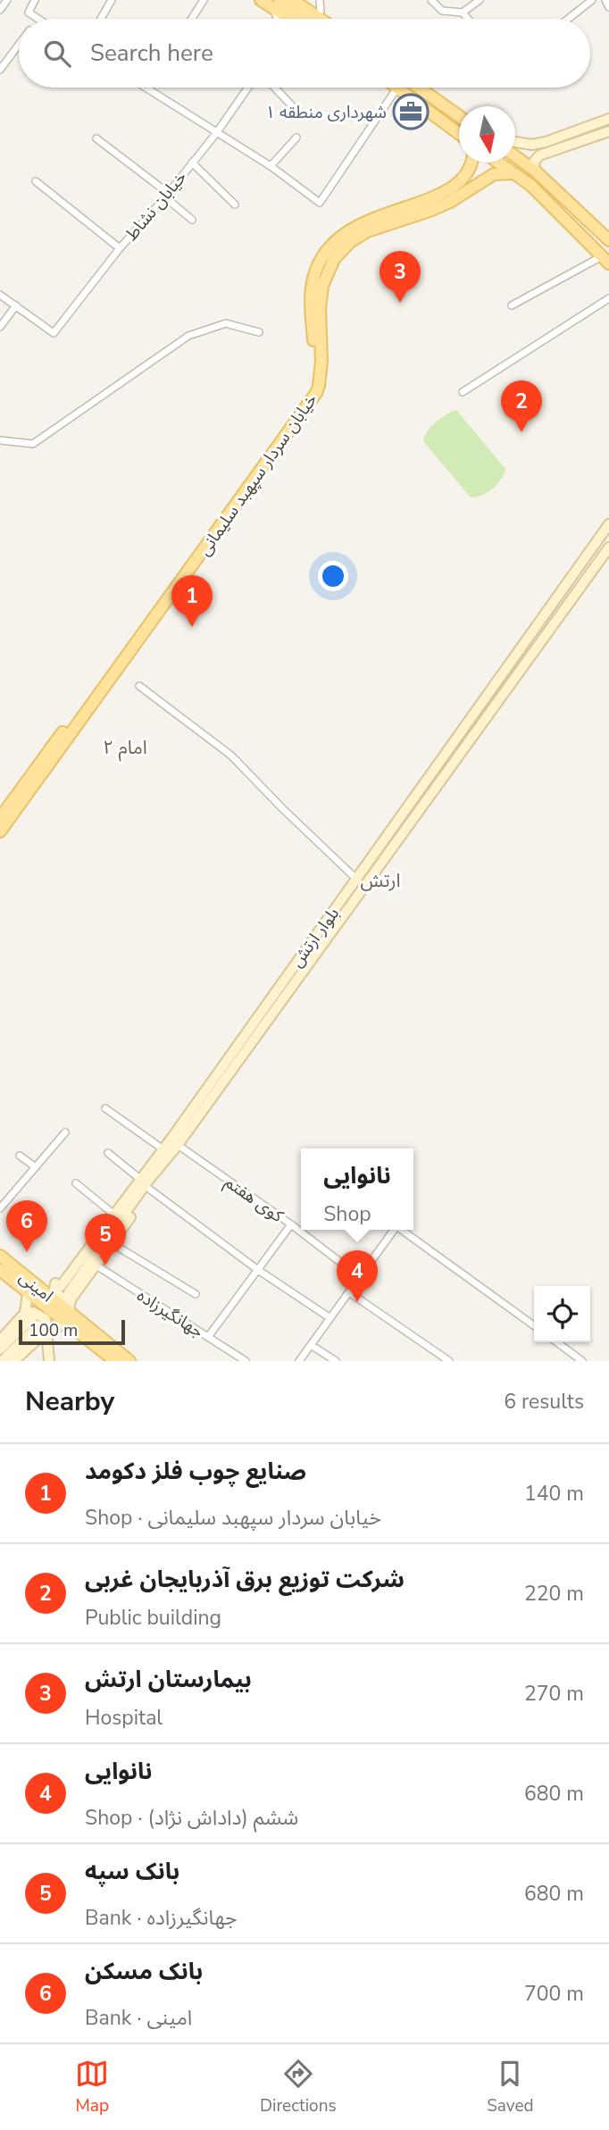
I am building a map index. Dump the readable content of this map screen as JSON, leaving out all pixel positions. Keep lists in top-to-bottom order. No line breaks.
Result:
{"streets":{"main road":["خیابان سردار سپهبد سلیمانی","بلوار ارتش","امینی"],"street":["خیابان نشاط","کوی هفتم","جهانگیرزاده"]},"crossings":[["بلوار ارتش","کوی هفتم"]],"districts":["امام ۲","ارتش"],"places":{"office":["شهرداری منطقه ۱"]},"scale_bar":"100 m","north":"bottom","page":{"search":"Search here","pins":["3","2","1","6","5","4"],"popup":["نانوایی","Shop"],"scale":"100 m","heading":["Nearby","6 results"],"list":[{"mark":"1","name":"صنایع چوب فلز دکومد","note":"Shop · خیابان سردار سپهبد سلیمانی","value":"140 m"},{"mark":"2","name":"شرکت توزیع برق آذربایجان غربی","note":"Public building","value":"220 m"},{"mark":"3","name":"بیمارستان ارتش","note":"Hospital","value":"270 m"},{"mark":"4","name":"نانوایی","note":"Shop · ششم (داداش نژاد)","value":"680 m"},{"mark":"5","name":"بانک سپه","note":"Bank · جهانگیرزاده","value":"680 m"},{"mark":"6","name":"بانک مسکن","note":"Bank · امینی","value":"700 m"}],"nav":["Map","Directions","Saved"]}}
